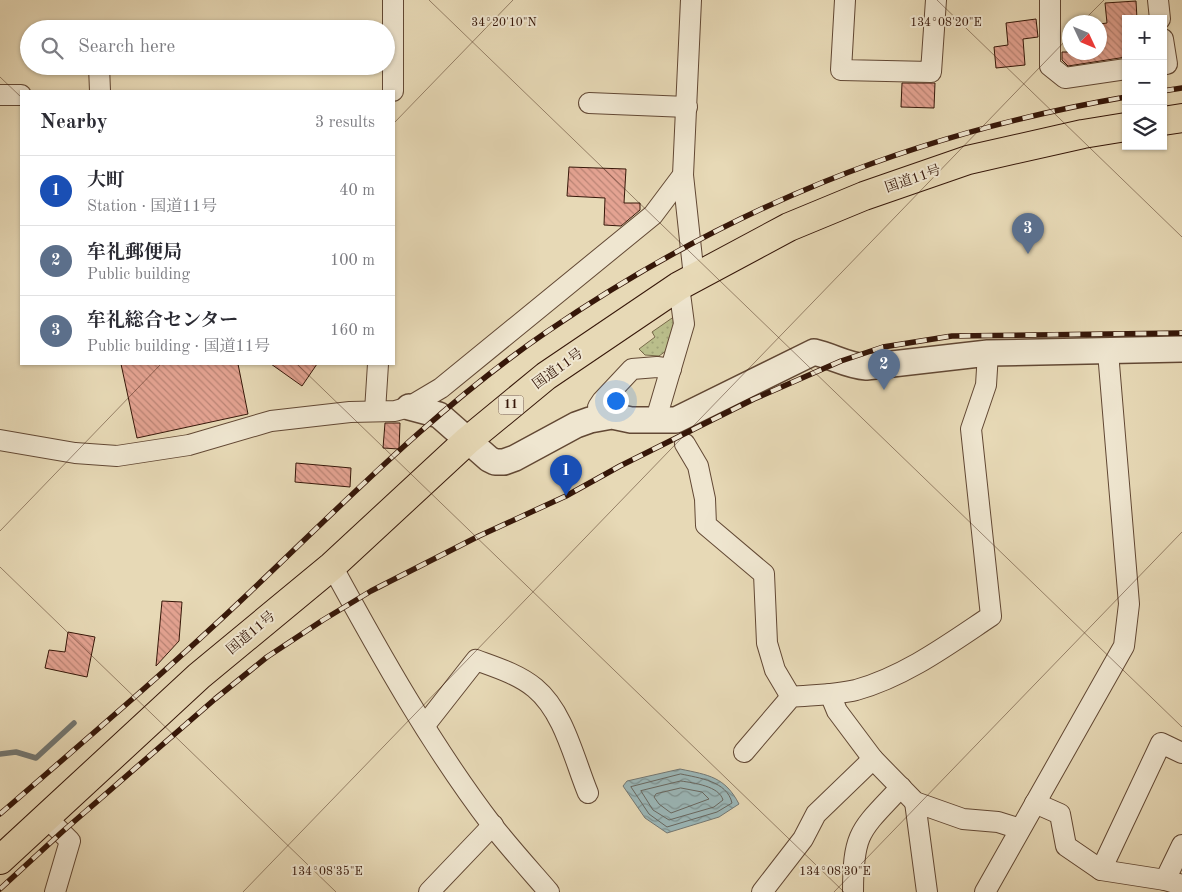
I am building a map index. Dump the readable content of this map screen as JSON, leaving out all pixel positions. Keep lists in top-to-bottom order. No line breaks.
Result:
{"streets":{"highway":["国道11号","11"]},"north":"bottom right","page":{"map_buttons":["+","−"],"search":"Search here","heading":["Nearby","3 results"],"list":[{"mark":"1","name":"大町","note":"Station · 国道11号","value":"40 m"},{"mark":"2","name":"牟礼郵便局","note":"Public building","value":"100 m"},{"mark":"3","name":"牟礼総合センター","note":"Public building · 国道11号","value":"160 m"}],"pins":["3","2","1"]},"coordinates":["134°08'20\"E","34°20'10\"N","134°08'35\"E","134°08'30\"E"]}
